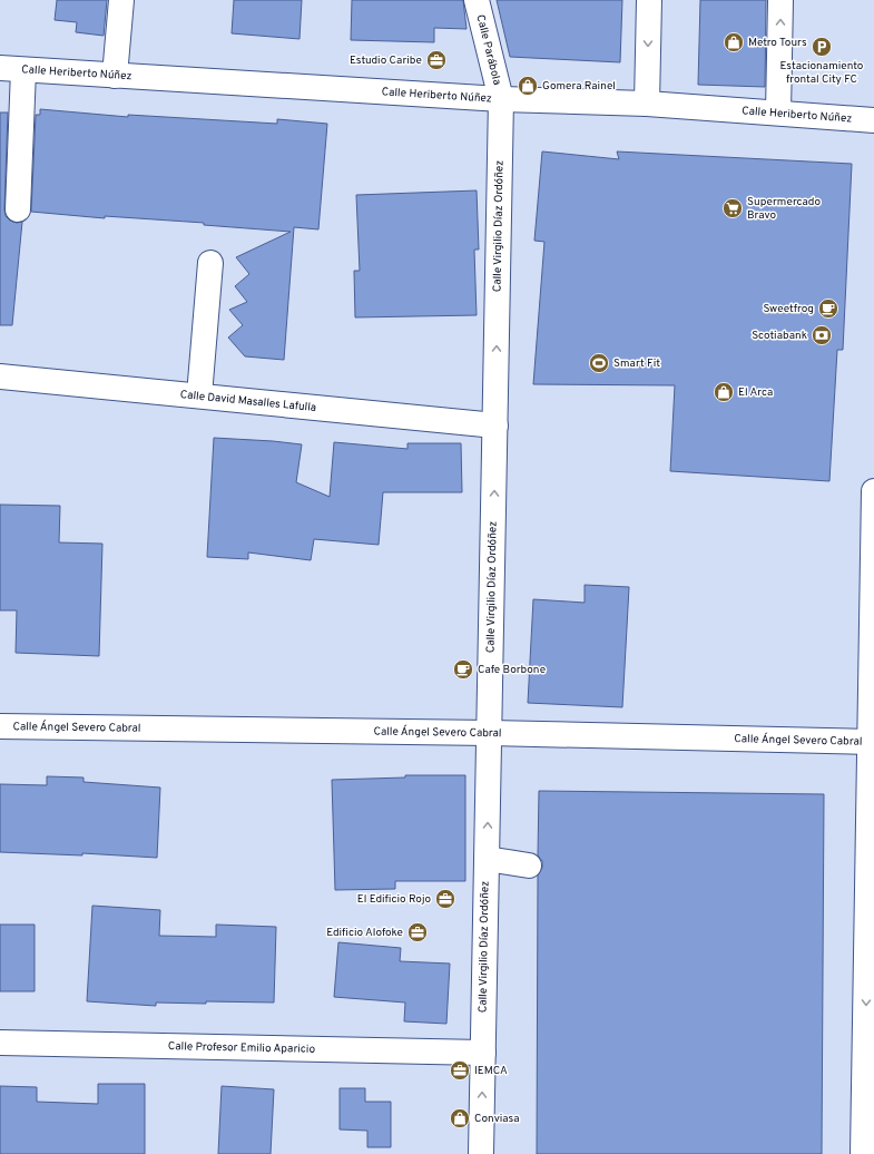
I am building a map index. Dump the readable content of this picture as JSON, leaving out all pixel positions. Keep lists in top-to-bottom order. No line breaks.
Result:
{"streets":{"street":["Calle Parábola","Calle Heriberto Núñez","Calle Virgilio Díaz Ordóñez","Calle David Masalles Lafulla","Calle Ángel Severo Cabral","Calle Profesor Emilio Aparicio"]},"crossings":[["Calle Parábola","Calle Heriberto Núñez"],["Calle Parábola","Calle Virgilio Díaz Ordóñez"],["Calle Heriberto Núñez","Calle Virgilio Díaz Ordóñez"],["Calle Virgilio Díaz Ordóñez","Calle David Masalles Lafulla"],["Calle Virgilio Díaz Ordóñez","Calle Ángel Severo Cabral"],["Calle Virgilio Díaz Ordóñez","Calle Profesor Emilio Aparicio"]],"one_way":["Calle Virgilio Díaz Ordóñez"],"places":{"shop":["Metro Tours","Gomera Rainel","El Arca","Conviasa"],"parking":["Estacionamiento frontal City FC"],"office":["Estudio Caribe","El Edificio Rojo","Edificio Alofoke","IEMCA"],"supermarket":["Supermercado Bravo"],"cafe":["Sweetfrog","Cafe Borbone"],"bank":["Scotiabank"],"sports":["Smart Fit"]}}
